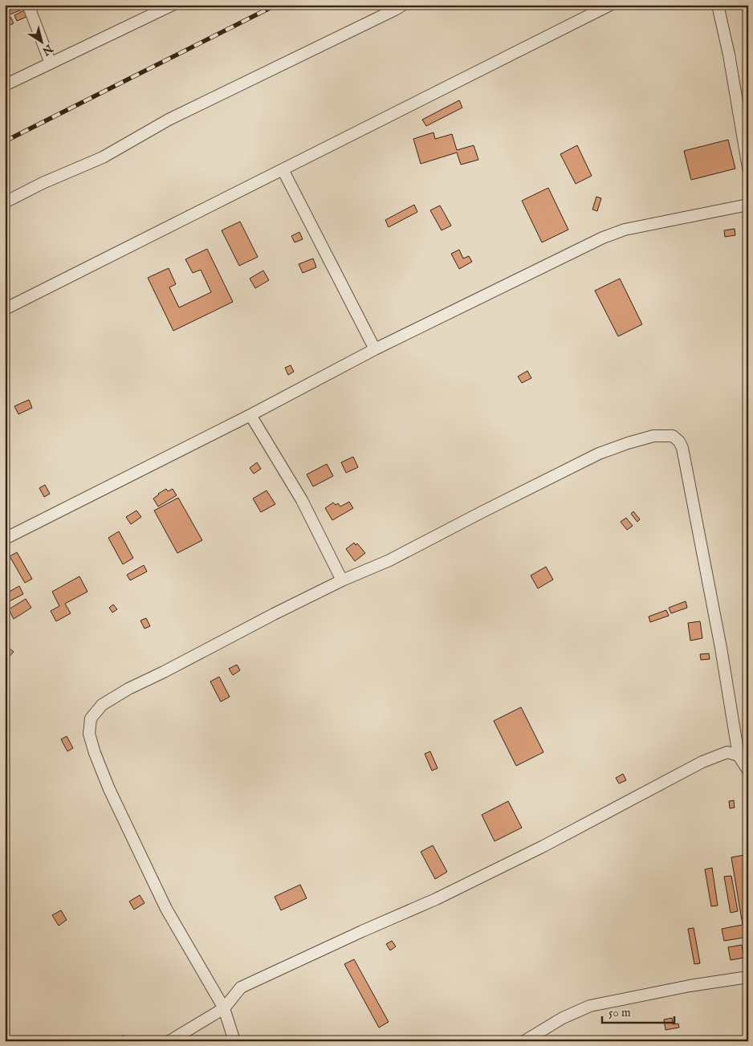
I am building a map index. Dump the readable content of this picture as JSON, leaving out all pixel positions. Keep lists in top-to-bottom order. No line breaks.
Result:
{"scale_bar":"50 m","north":"bottom right"}
